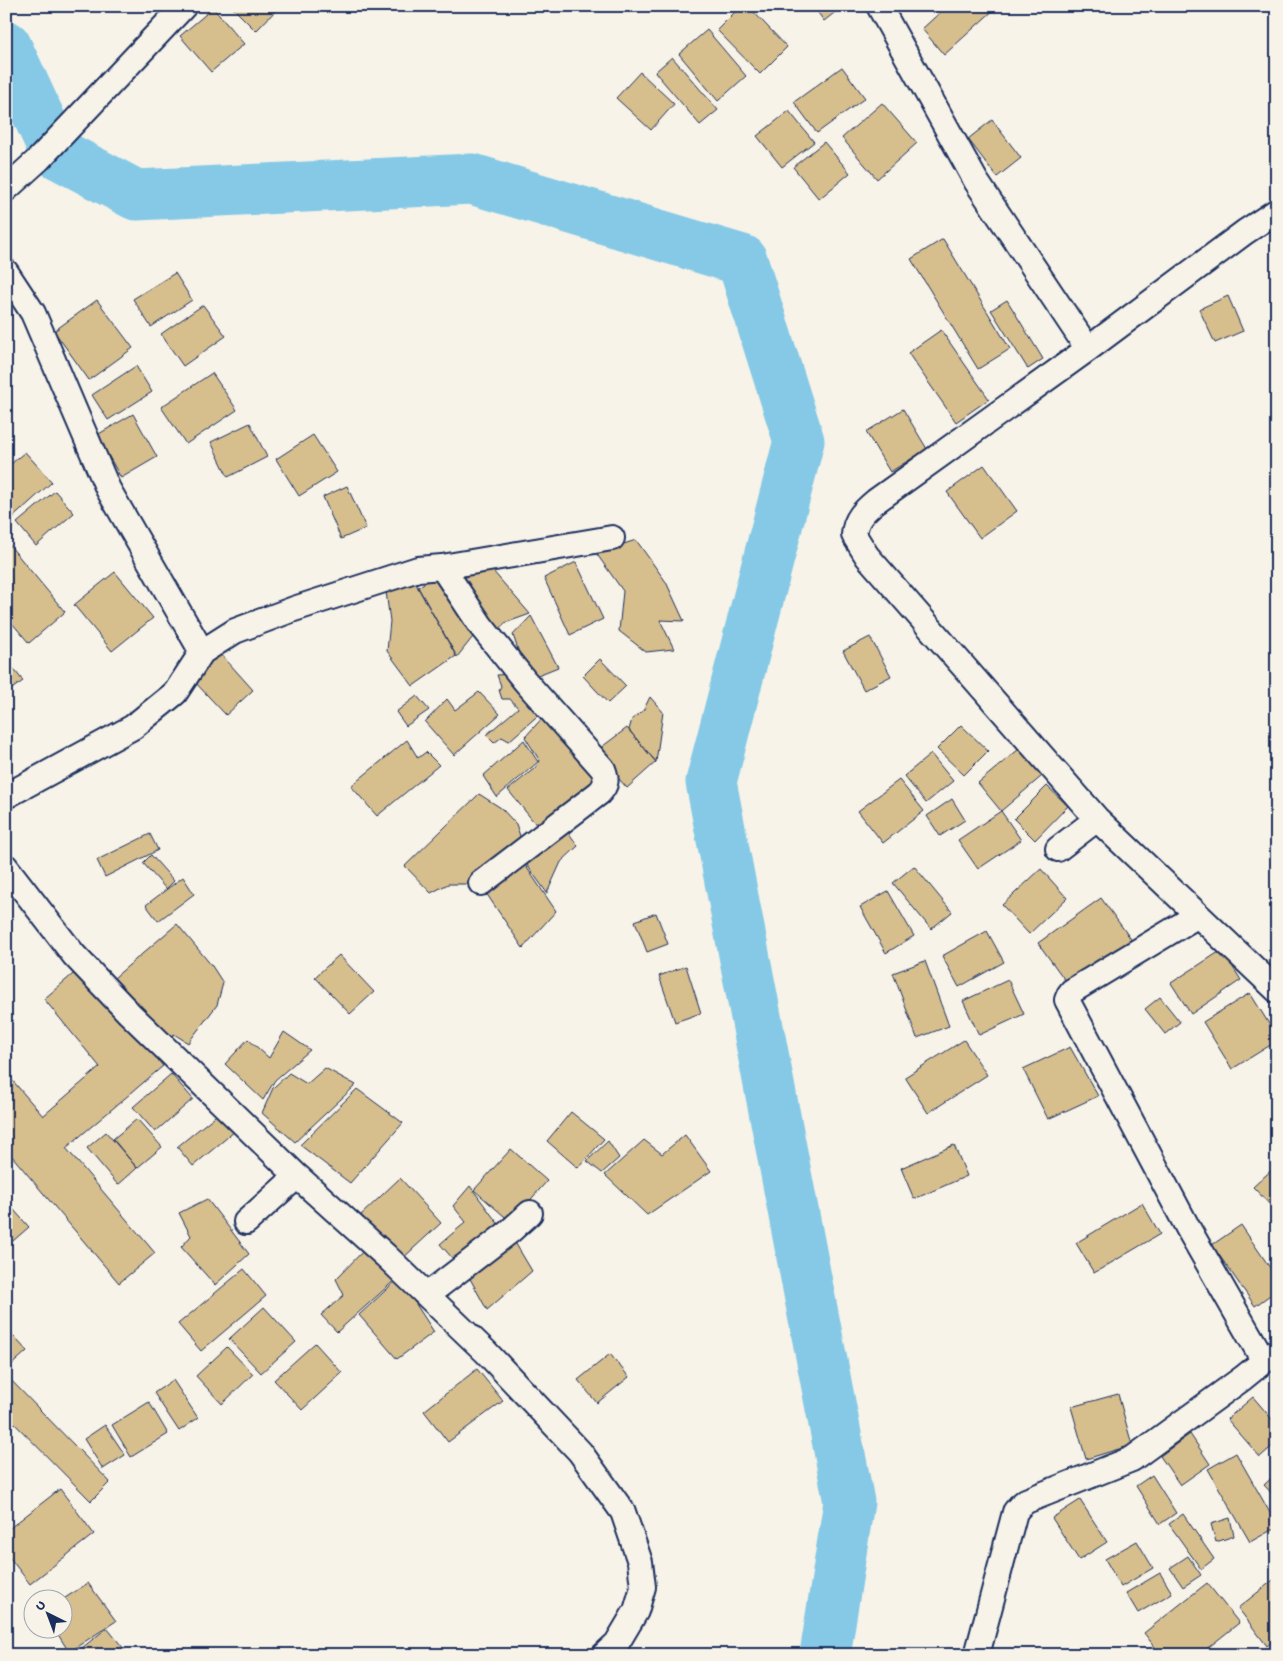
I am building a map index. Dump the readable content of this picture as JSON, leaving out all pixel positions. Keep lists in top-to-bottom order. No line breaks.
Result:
{"north":"top left"}
